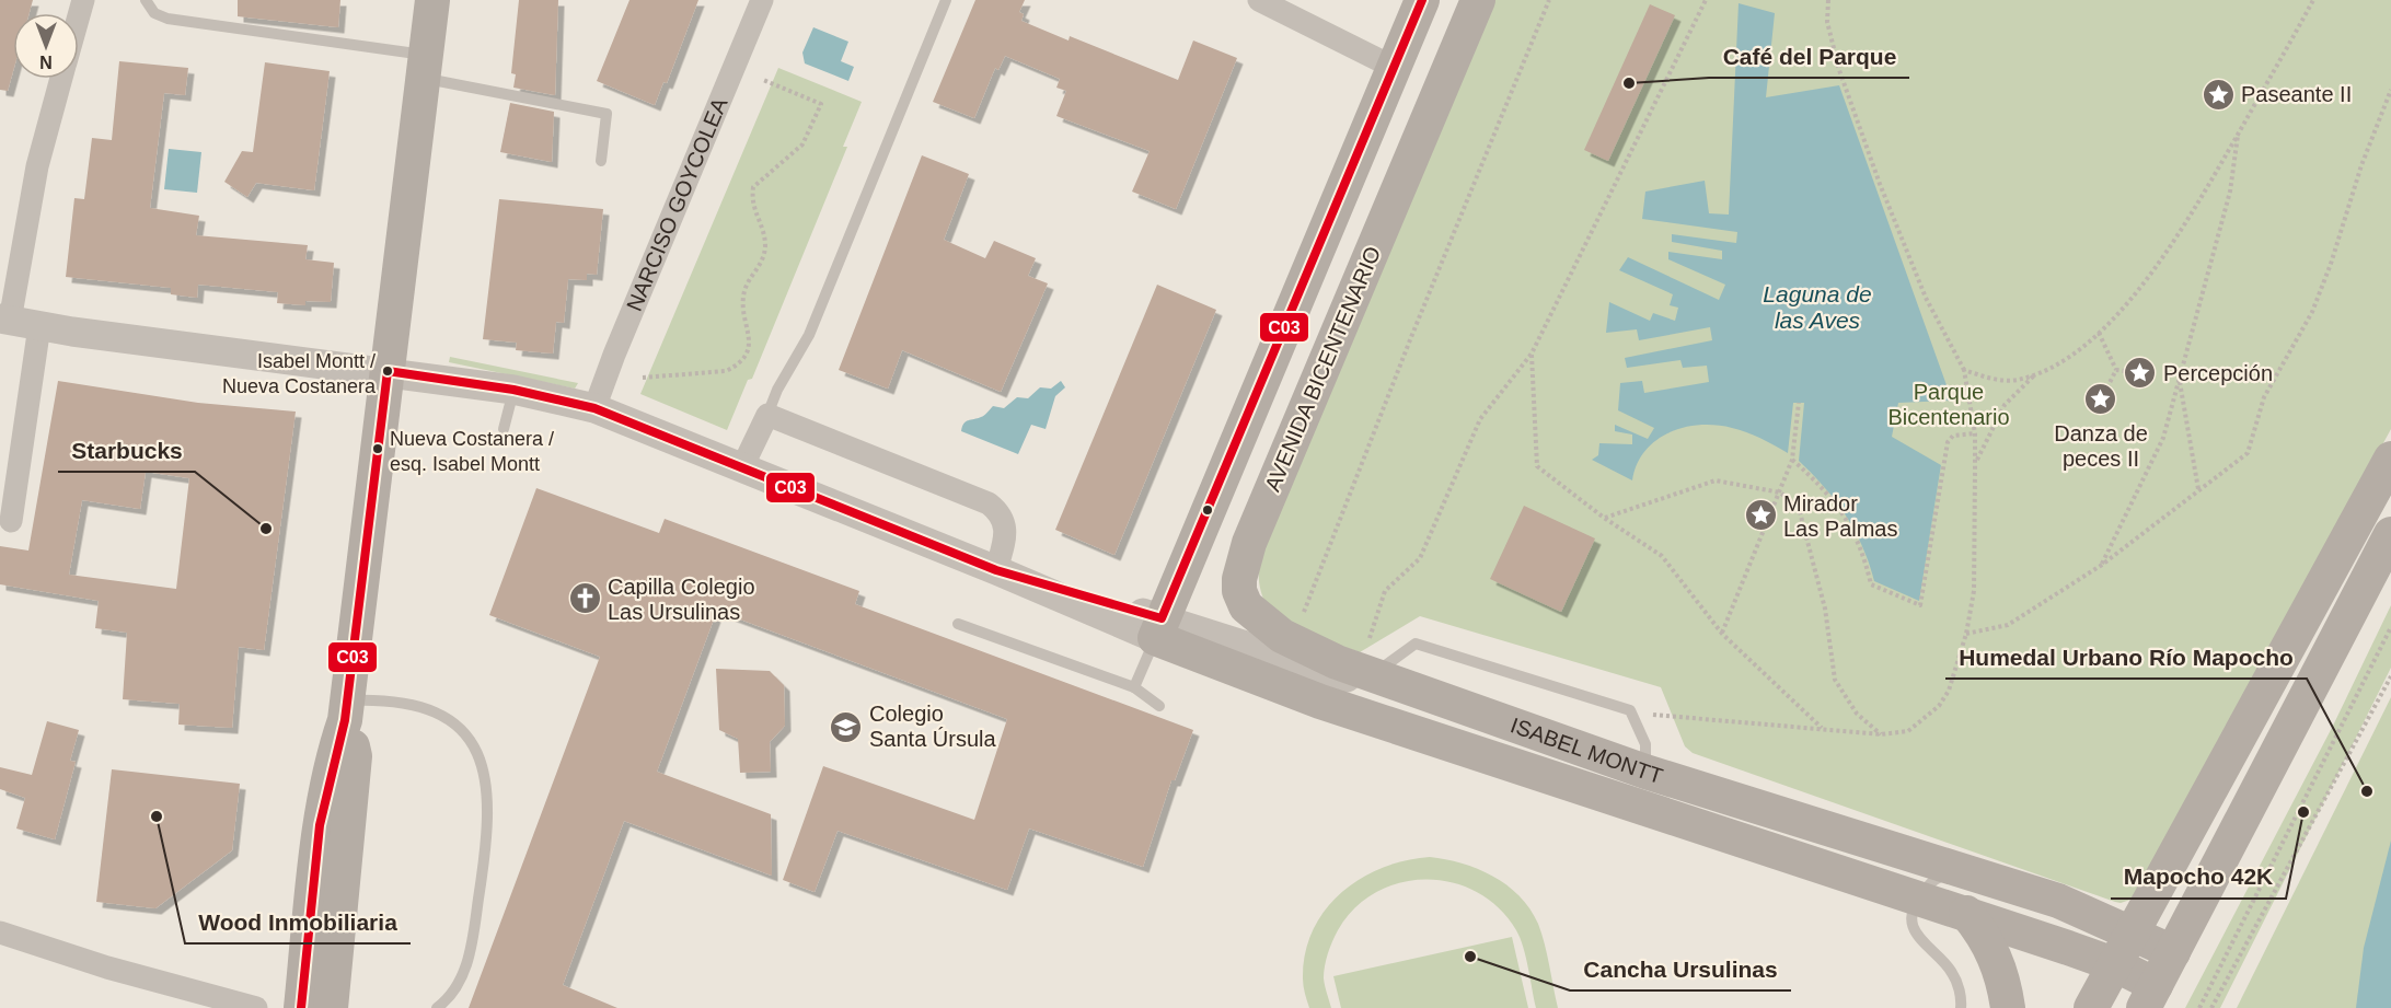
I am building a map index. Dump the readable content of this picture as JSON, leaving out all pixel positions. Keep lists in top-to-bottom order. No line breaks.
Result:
{"streets":{"main road":["AVENIDA BICENTENARIO","ISABEL MONTT"],"street":["NARCISO GOYCOLEA"]},"crossings":[["NARCISO GOYCOLEA","ISABEL MONTT"],["AVENIDA BICENTENARIO","ISABEL MONTT"]],"water":["Laguna de las Aves"],"parks":["Parque Bicentenario"],"places":{"other":["Café del Parque","Isabel Montt / Nueva Costanera","Nueva Costanera / esq. Isabel Montt","Starbucks","Humedal Urbano Río Mapocho","Mapocho 42K","Wood Inmobiliaria","Cancha Ursulinas"],"place":["Paseante II","Percepción","Danza de peces II","Mirador Las Palmas"],"church":["Capilla Colegio Las Ursulinas"],"school or university":["Colegio Santa Úrsula"]},"lines":["transit line C03"],"north":"bottom"}
